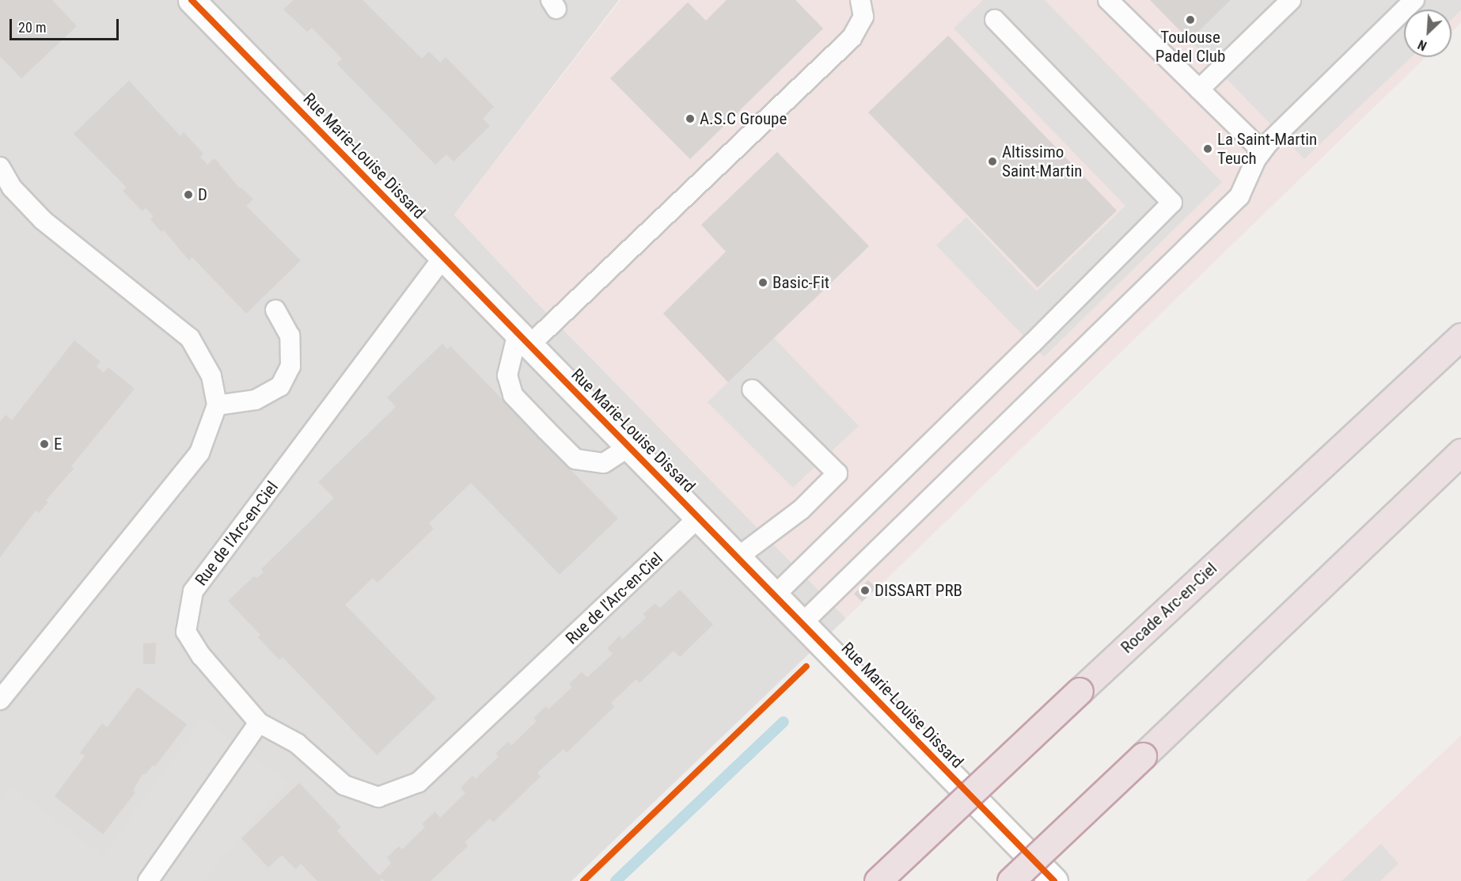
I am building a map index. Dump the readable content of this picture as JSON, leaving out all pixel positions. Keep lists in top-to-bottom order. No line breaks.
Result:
{"streets":{"highway":["Rocade Arc-en-Ciel"],"street":["Rue Marie-Louise Dissard"],"lane":["Rue de l'Arc-en-Ciel"]},"crossings":[["Rue Marie-Louise Dissard","Rue de l'Arc-en-Ciel"]],"places":["Toulouse Padel Club","A.S.C Groupe","La Saint-Martin Teuch","Altissimo Saint-Martin","D","Basic-Fit","E","DISSART PRB"],"scale_bar":"20 m","north":"bottom left"}
